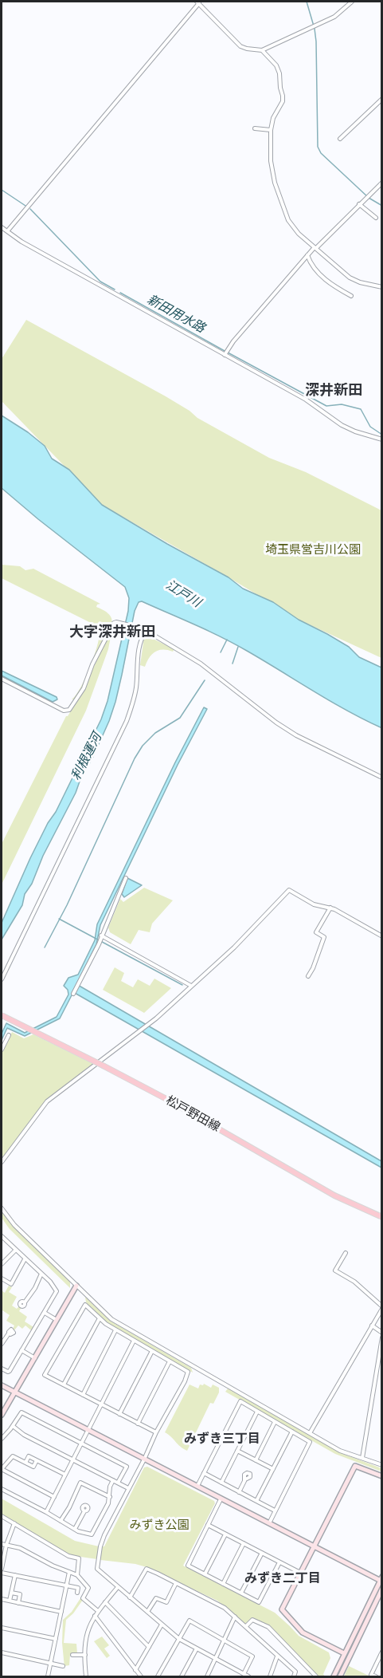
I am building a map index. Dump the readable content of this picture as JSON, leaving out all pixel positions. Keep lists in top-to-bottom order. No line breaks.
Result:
{"streets":{"main road":["松戸野田線"]},"districts":["深井新田","大字深井新田","みずき三丁目","みずき二丁目"],"water":["新田用水路","江戸川","利根運河"],"parks":["埼玉県営吉川公園","みずき公園"]}
